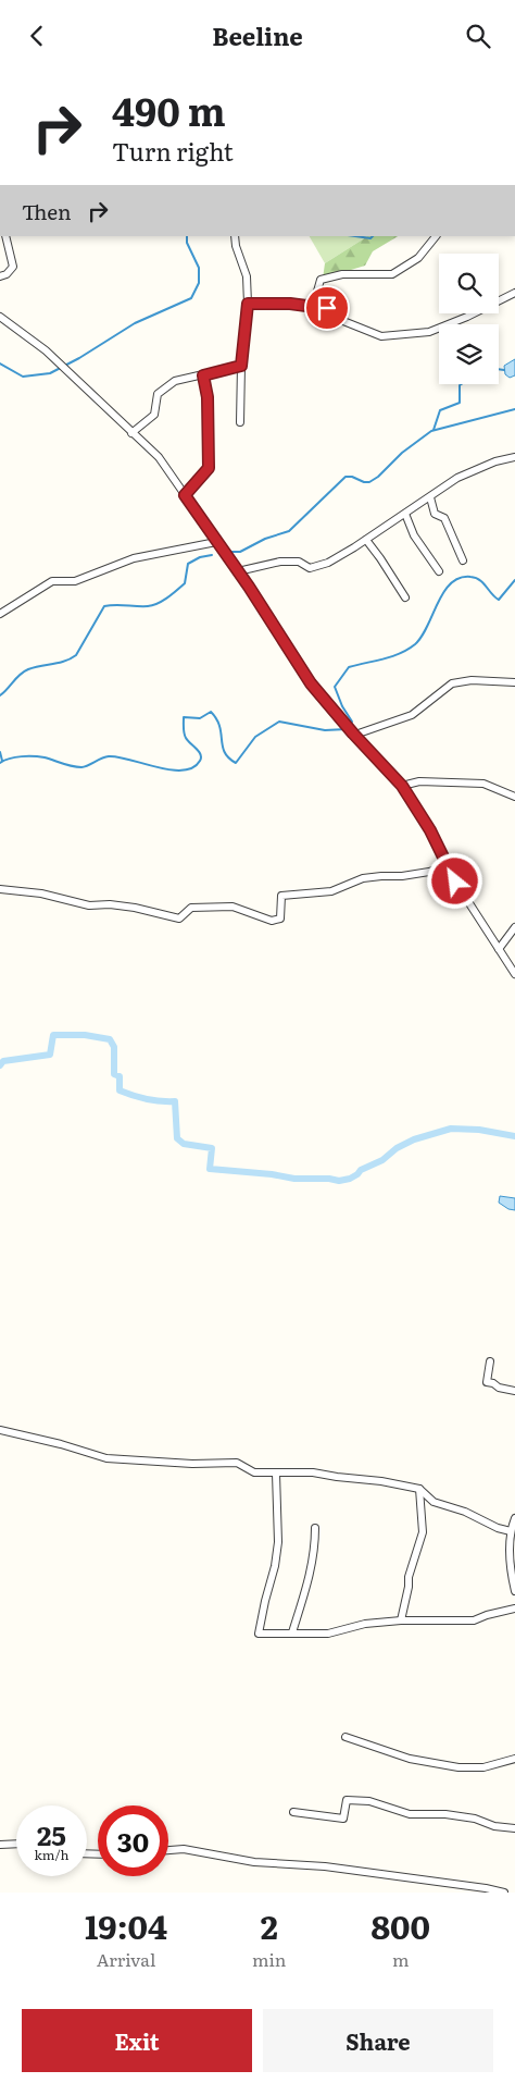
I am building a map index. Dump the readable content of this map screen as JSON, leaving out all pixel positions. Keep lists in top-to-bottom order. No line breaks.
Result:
{"page":{"header":"Beeline","turn":["490 m","Turn right"],"then":"Then","speed":"25 km/h","limit":"30","eta":["19:04","Arrival","2","min","800","m"],"buttons":["Exit","Share"]}}
